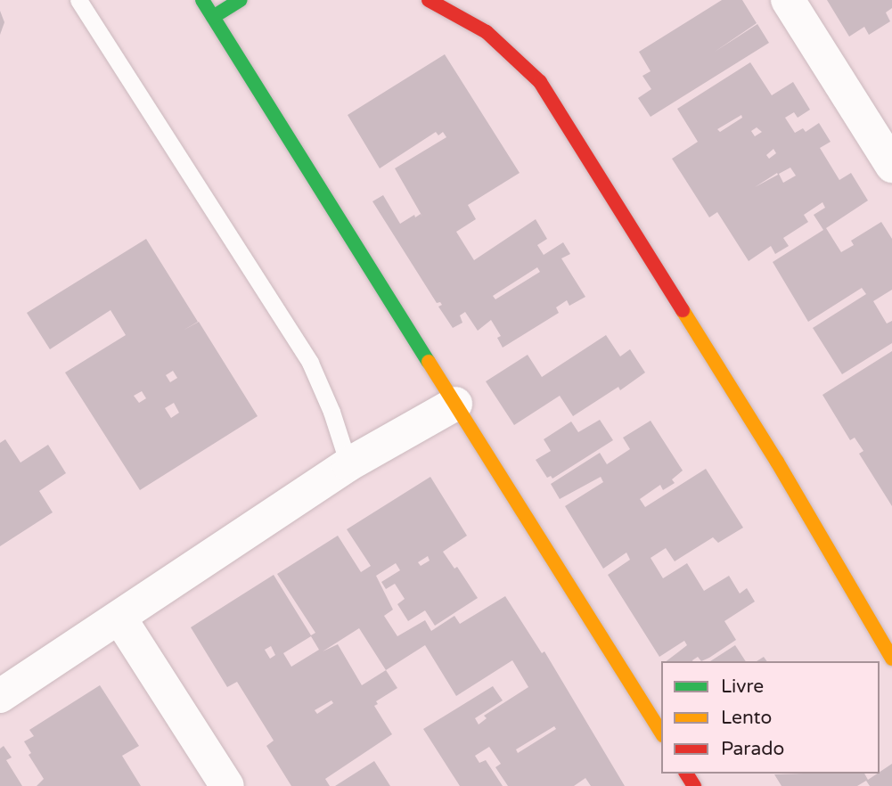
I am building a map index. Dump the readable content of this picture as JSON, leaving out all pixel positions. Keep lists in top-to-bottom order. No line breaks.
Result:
{"legend":["Livre","Lento","Parado"]}
